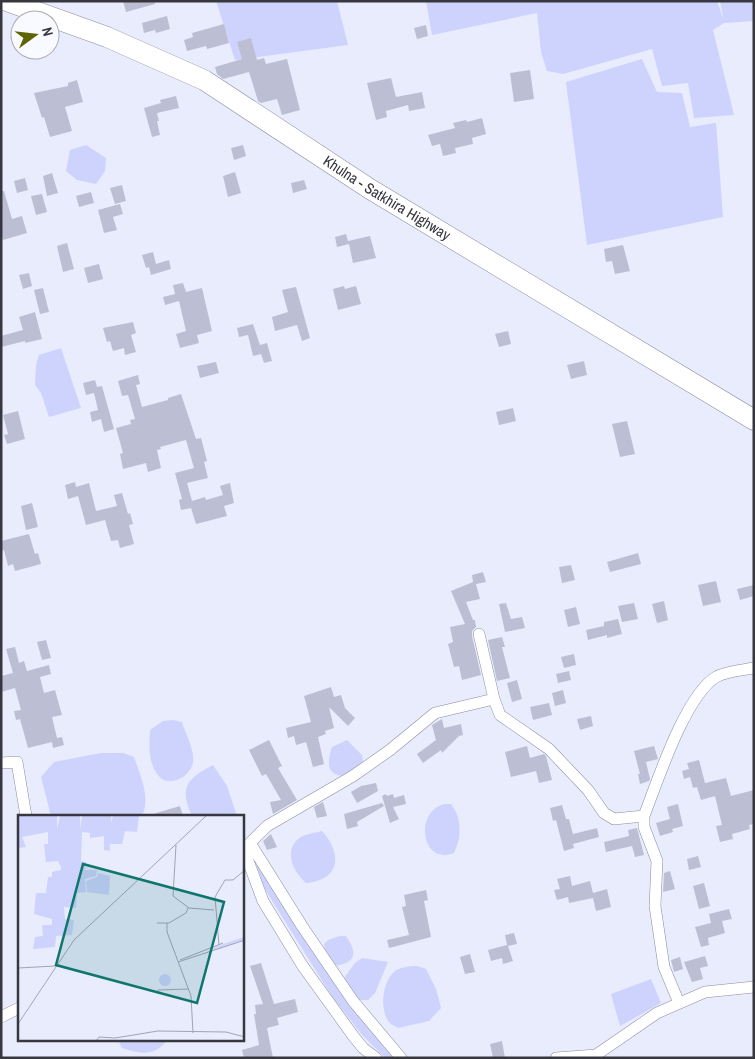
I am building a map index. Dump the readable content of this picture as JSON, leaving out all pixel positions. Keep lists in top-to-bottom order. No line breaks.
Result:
{"streets":{"highway":["Khulna - Satkhira Highway"]},"north":"right"}
